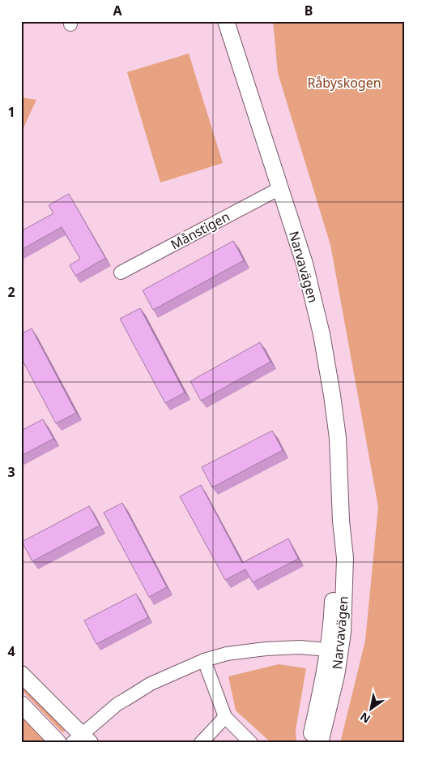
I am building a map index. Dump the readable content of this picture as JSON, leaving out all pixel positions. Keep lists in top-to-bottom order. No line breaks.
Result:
{"streets":{"main road":["Narvavägen"],"street":["Månstigen"]},"crossings":[["Månstigen","Narvavägen"]],"parks":["Råbyskogen"],"north":"bottom left","grid":{"columns":["A","B"],"rows":["1","2","3","4"]}}
